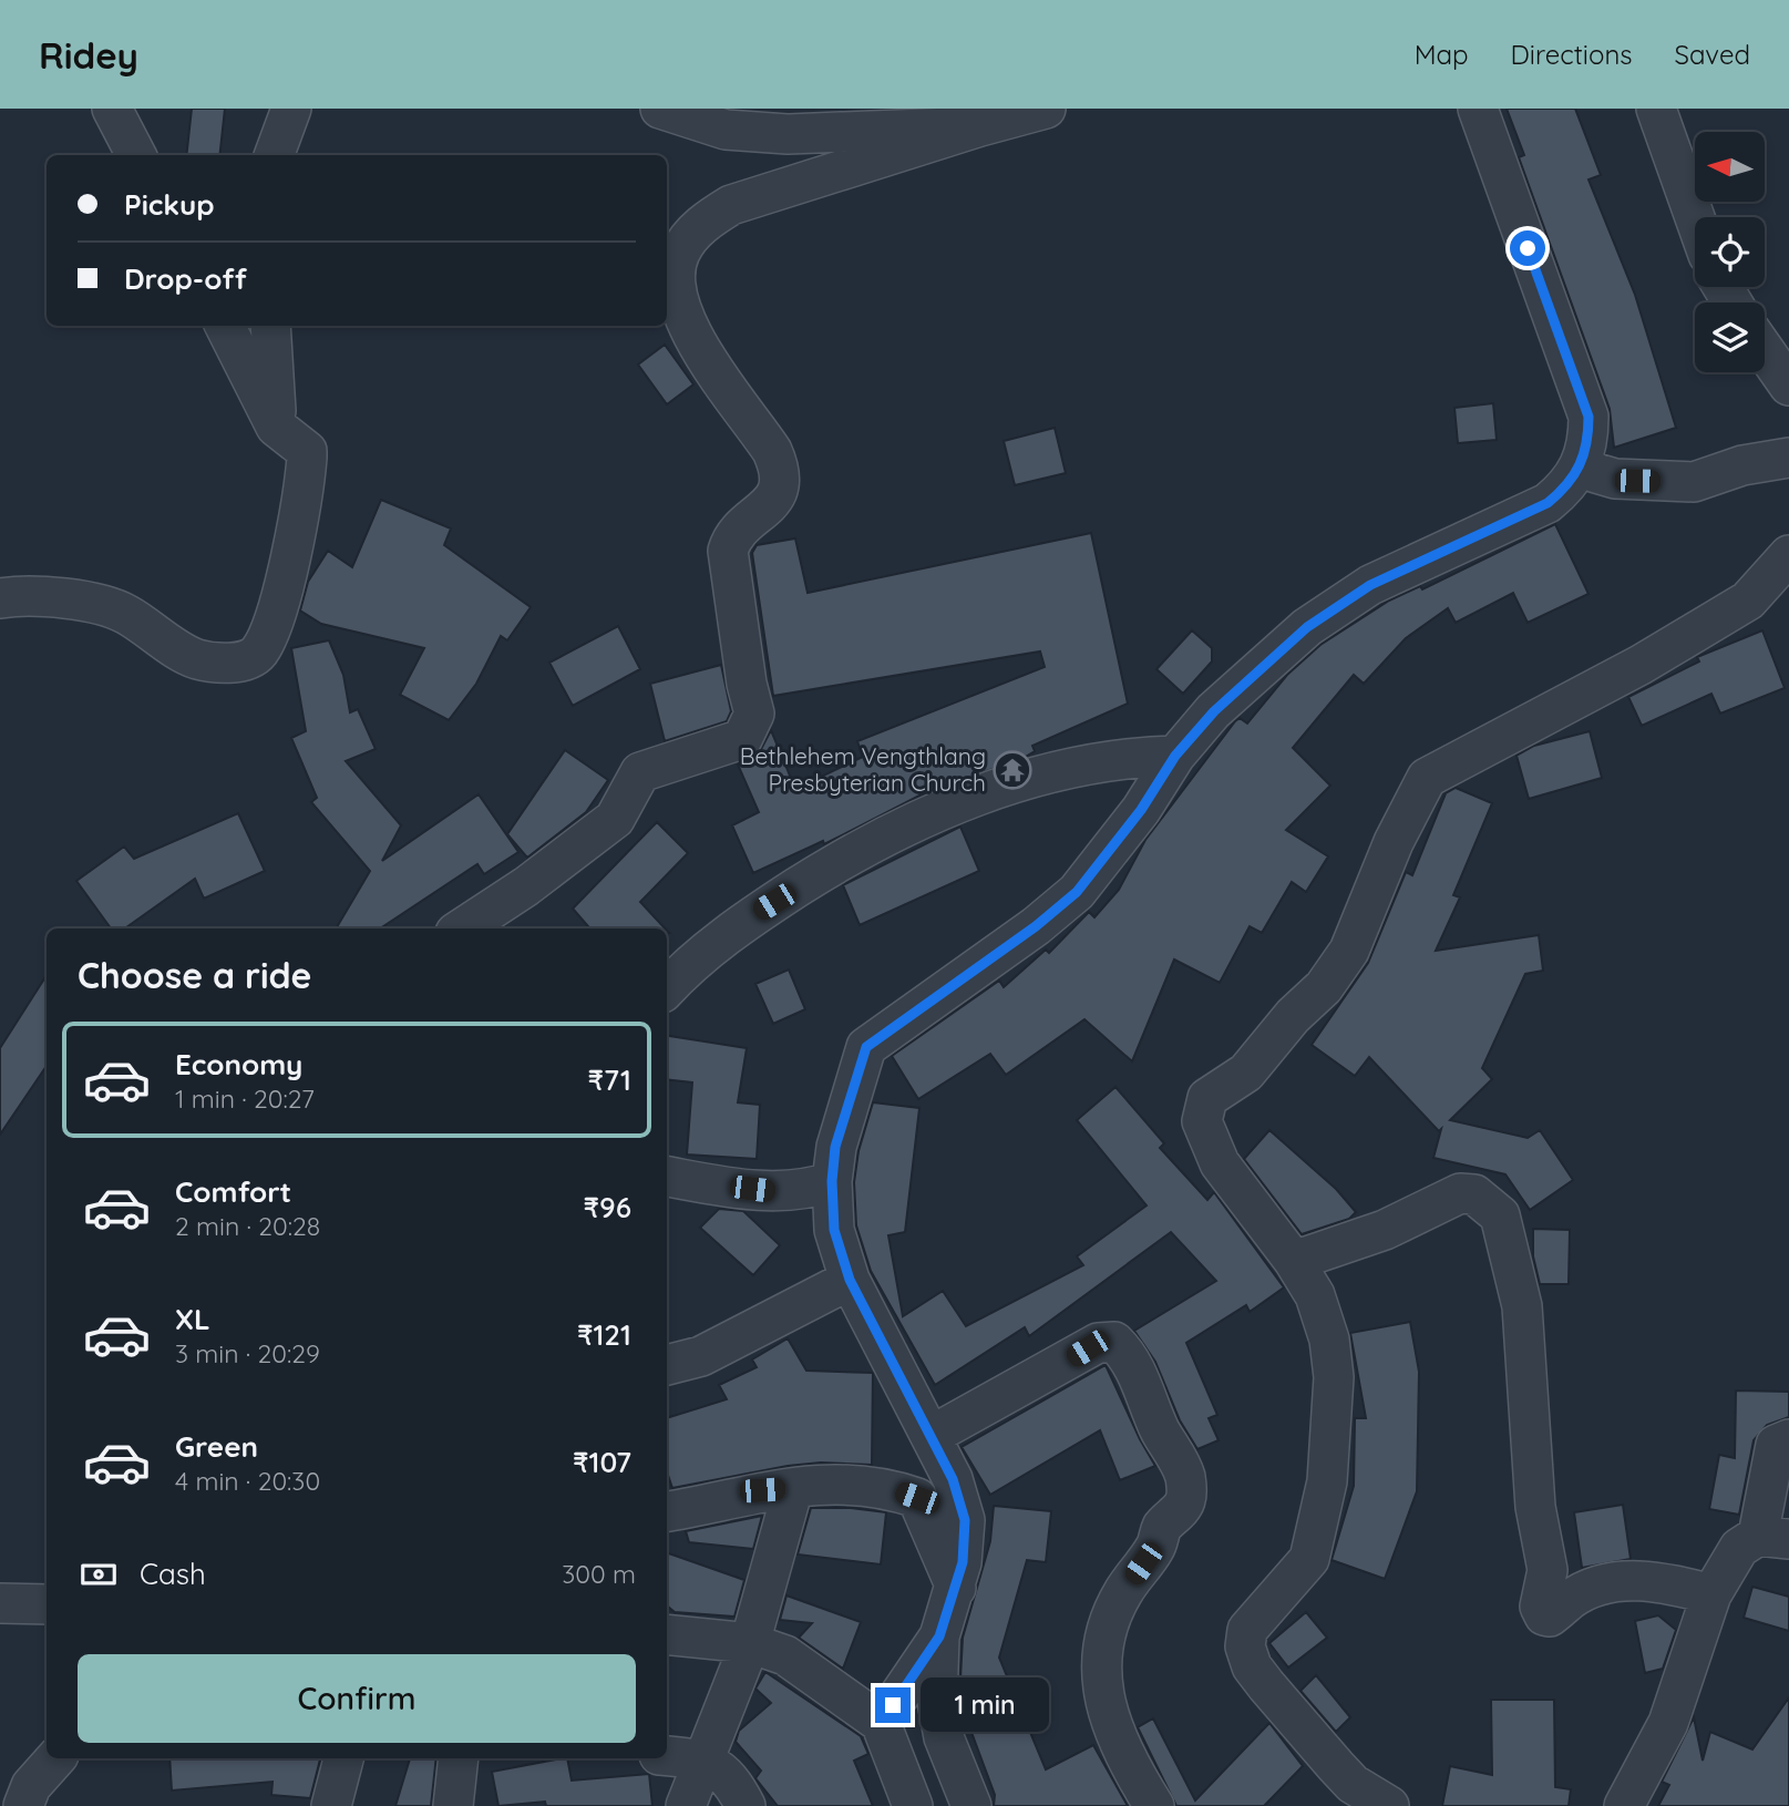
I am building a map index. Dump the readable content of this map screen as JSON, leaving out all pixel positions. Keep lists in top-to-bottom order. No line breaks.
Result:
{"places":{"temple":["Bethlehem Vengthlang Presbyterian Church"]},"north":"left","page":{"header":"Ridey","nav":["Map","Directions","Saved"],"banner":["Pickup","Drop-off"],"heading":"Choose a ride","list":[{"name":"Economy","note":"1 min · 20:27","value":"₹71"},{"name":"Comfort","note":"2 min · 20:28","value":"₹96"},{"name":"XL","note":"3 min · 20:29","value":"₹121"},{"name":"Green","note":"4 min · 20:30","value":"₹107"}],"pay":["Cash","300 m"],"buttons":"Confirm","bubble":"1 min"}}
